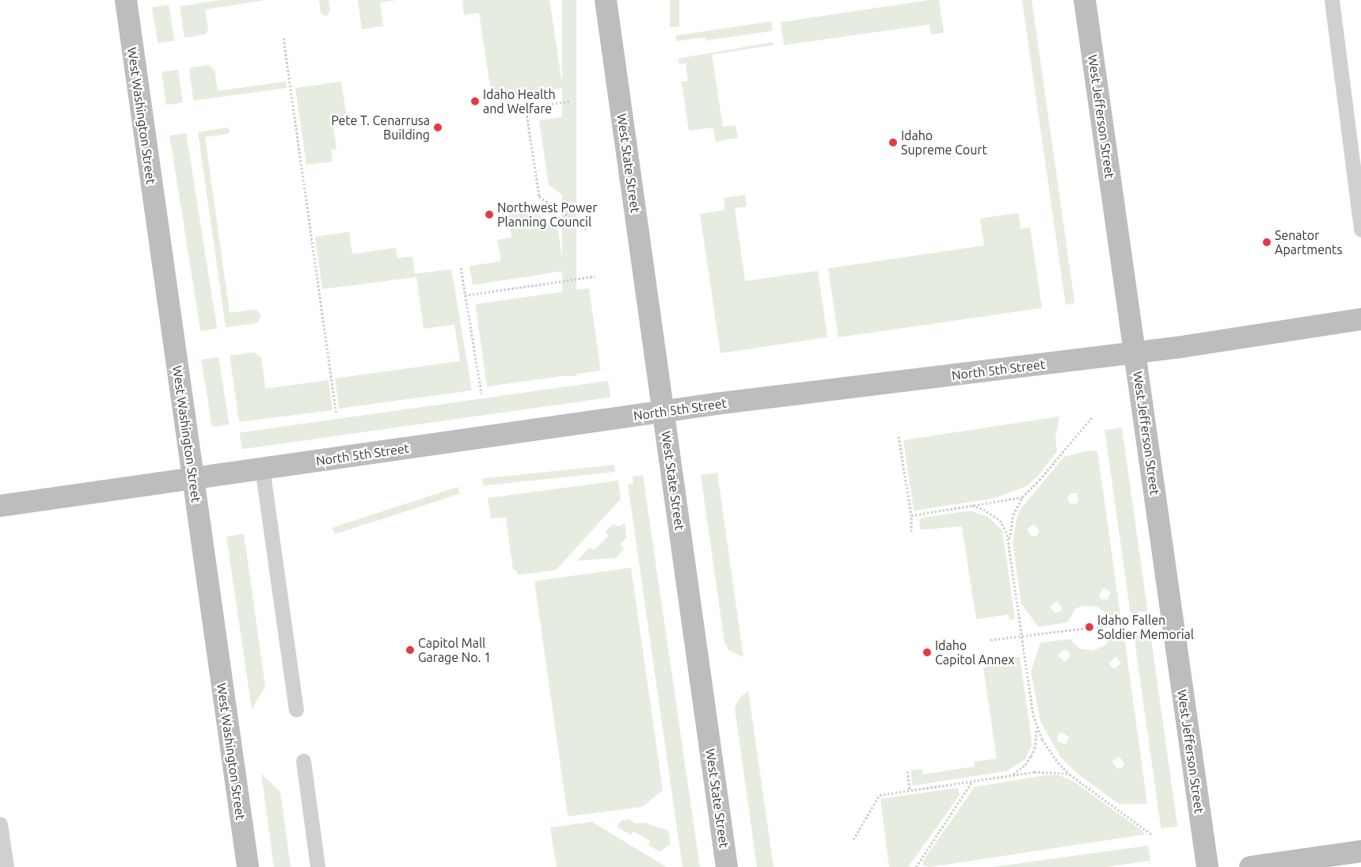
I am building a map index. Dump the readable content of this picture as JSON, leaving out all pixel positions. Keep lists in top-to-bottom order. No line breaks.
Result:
{"streets":{"street":["West Washington Street","West Jefferson Street","West State Street","North 5th Street"]},"crossings":[["West Washington Street","North 5th Street"],["West Jefferson Street","North 5th Street"],["West State Street","North 5th Street"]],"places":["Idaho Health and Welfare","Pete T. Cenarrusa Building","Idaho Supreme Court","Northwest Power Planning Council","Senator Apartments","Idaho Fallen Soldier Memorial","Capitol Mall Garage No. 1","Idaho Capitol Annex"]}
